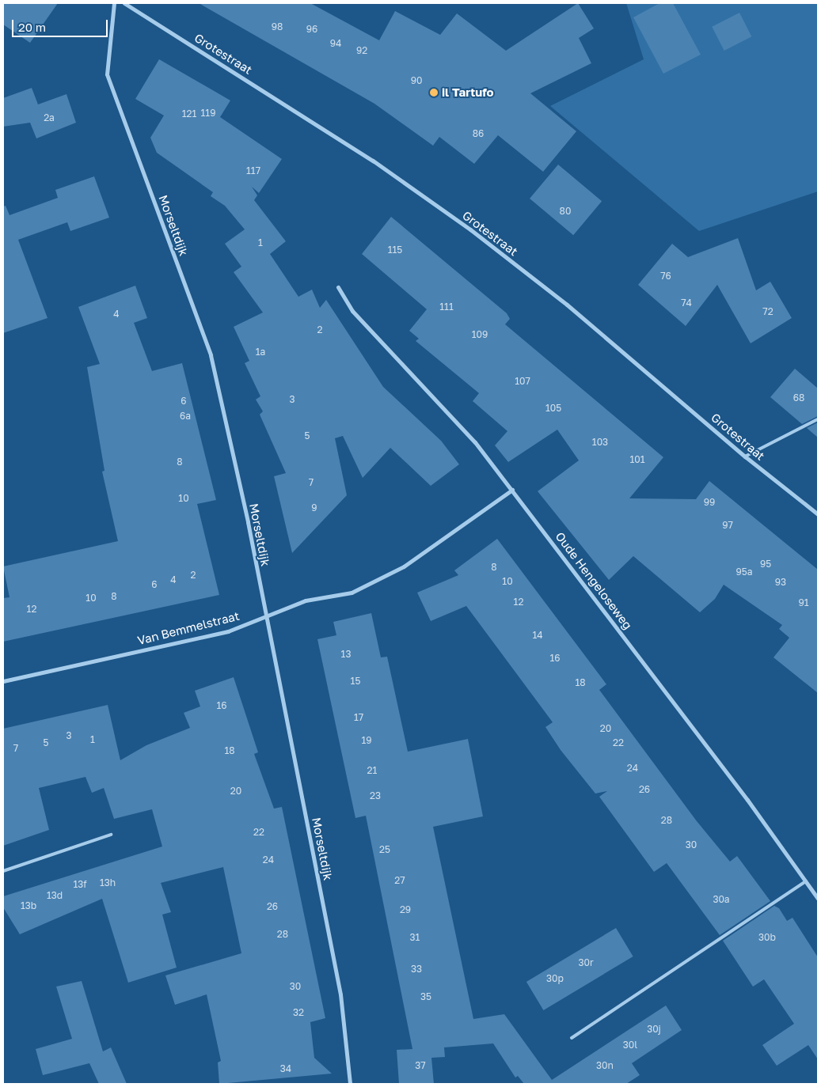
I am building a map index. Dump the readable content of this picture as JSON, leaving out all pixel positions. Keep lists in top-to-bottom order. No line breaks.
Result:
{"streets":{"street":["Grotestraat","Morseltdijk","Oude Hengeloseweg","Van Bemmelstraat"]},"crossings":[["Morseltdijk","Van Bemmelstraat"],["Oude Hengeloseweg","Van Bemmelstraat"]],"places":["il Tartufo"],"house_numbers":["98","96","94","92","90","119","121","2a","86","117","80","1","115","76","74","111","72","4","2","109","1a","107","68","3","6","105","6a","5","103","101","8","7","10","99","9","97","95","8","95a","2","4","10","93","6","8","10","12","91","12","14","13","16","15","18","16","17","20","3","1","19","5","22","7","18","24","21","26","20","23","28","22","30","25","24","27","13h","13f","13d","30a","13b","26","29","28","31","30b","30r","33","30p","30","35","32","30j","30l","37","30n","34"],"scale_bar":"20 m"}
